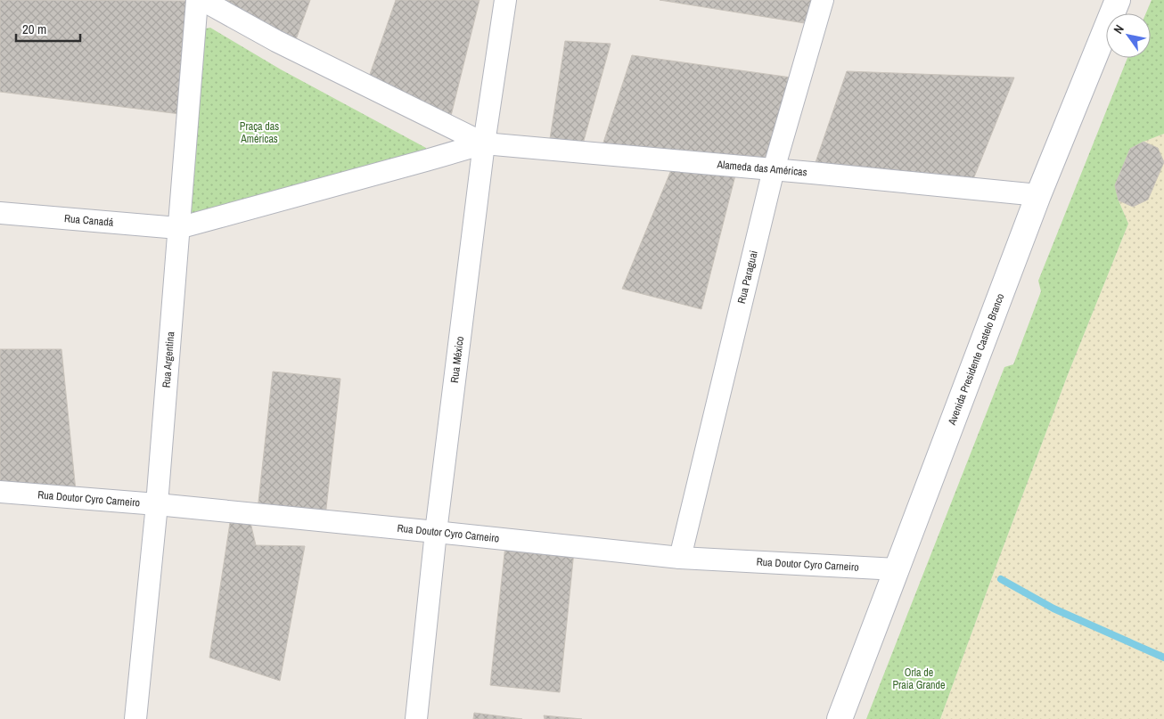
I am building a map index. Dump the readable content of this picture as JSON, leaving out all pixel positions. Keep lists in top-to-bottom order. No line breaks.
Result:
{"streets":{"main road":["Avenida Presidente Castelo Branco"],"street":["Alameda das Américas","Rua Canadá","Rua Paraguai","Rua México","Rua Argentina","Rua Doutor Cyro Carneiro"]},"crossings":[["Alameda das Américas","Rua Paraguai"],["Alameda das Américas","Rua México"],["Alameda das Américas","Avenida Presidente Castelo Branco"],["Rua Canadá","Rua Argentina"],["Rua Paraguai","Rua Doutor Cyro Carneiro"],["Rua México","Rua Doutor Cyro Carneiro"],["Avenida Presidente Castelo Branco","Rua Doutor Cyro Carneiro"],["Rua Argentina","Rua Doutor Cyro Carneiro"]],"parks":["Praça das Américas","Orla de Praia Grande"],"scale_bar":"20 m","north":"top left"}
